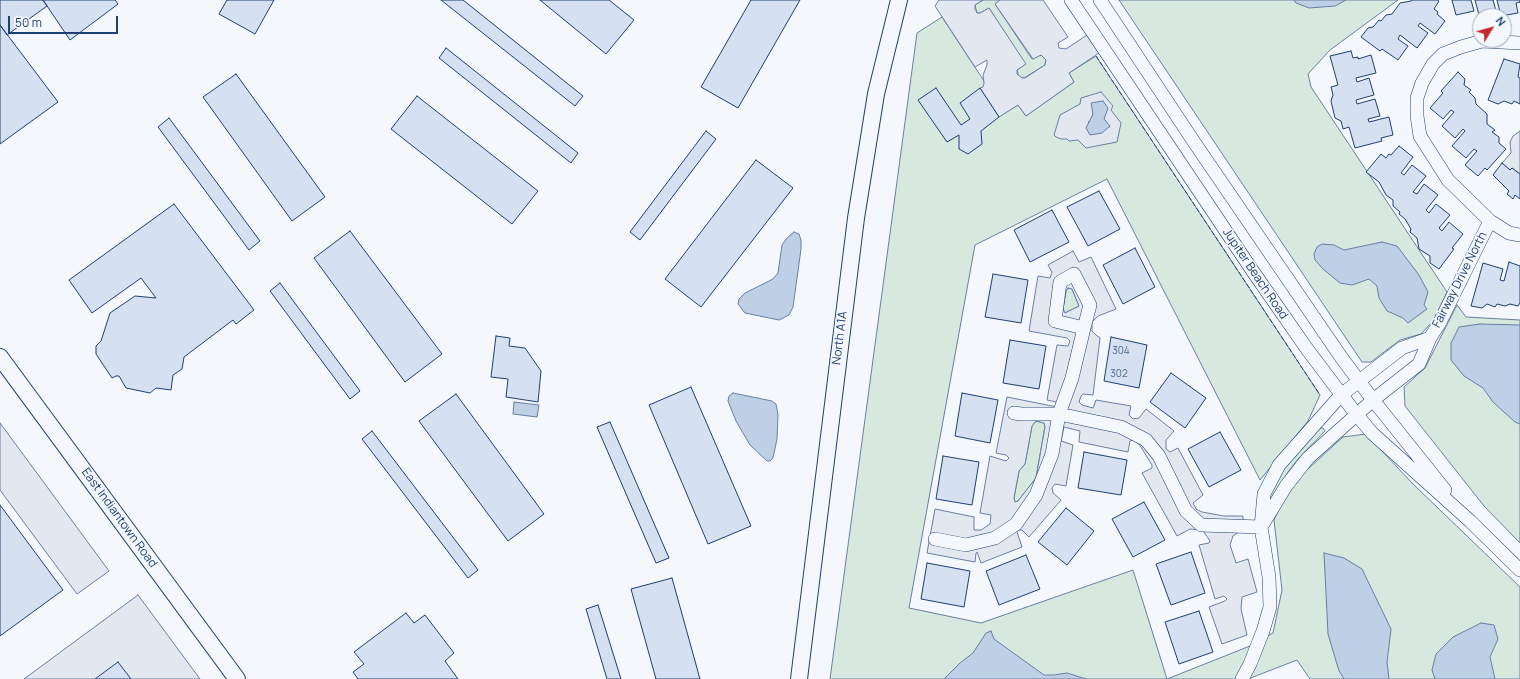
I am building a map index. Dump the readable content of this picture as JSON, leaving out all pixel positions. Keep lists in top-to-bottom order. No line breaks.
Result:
{"streets":{"street":["Jupiter Beach Road","Fairway Drive North","North A1A","East Indiantown Road"]},"crossings":[["Jupiter Beach Road","Fairway Drive North"]],"house_numbers":["304","302"],"scale_bar":"50 m","north":"top right"}
